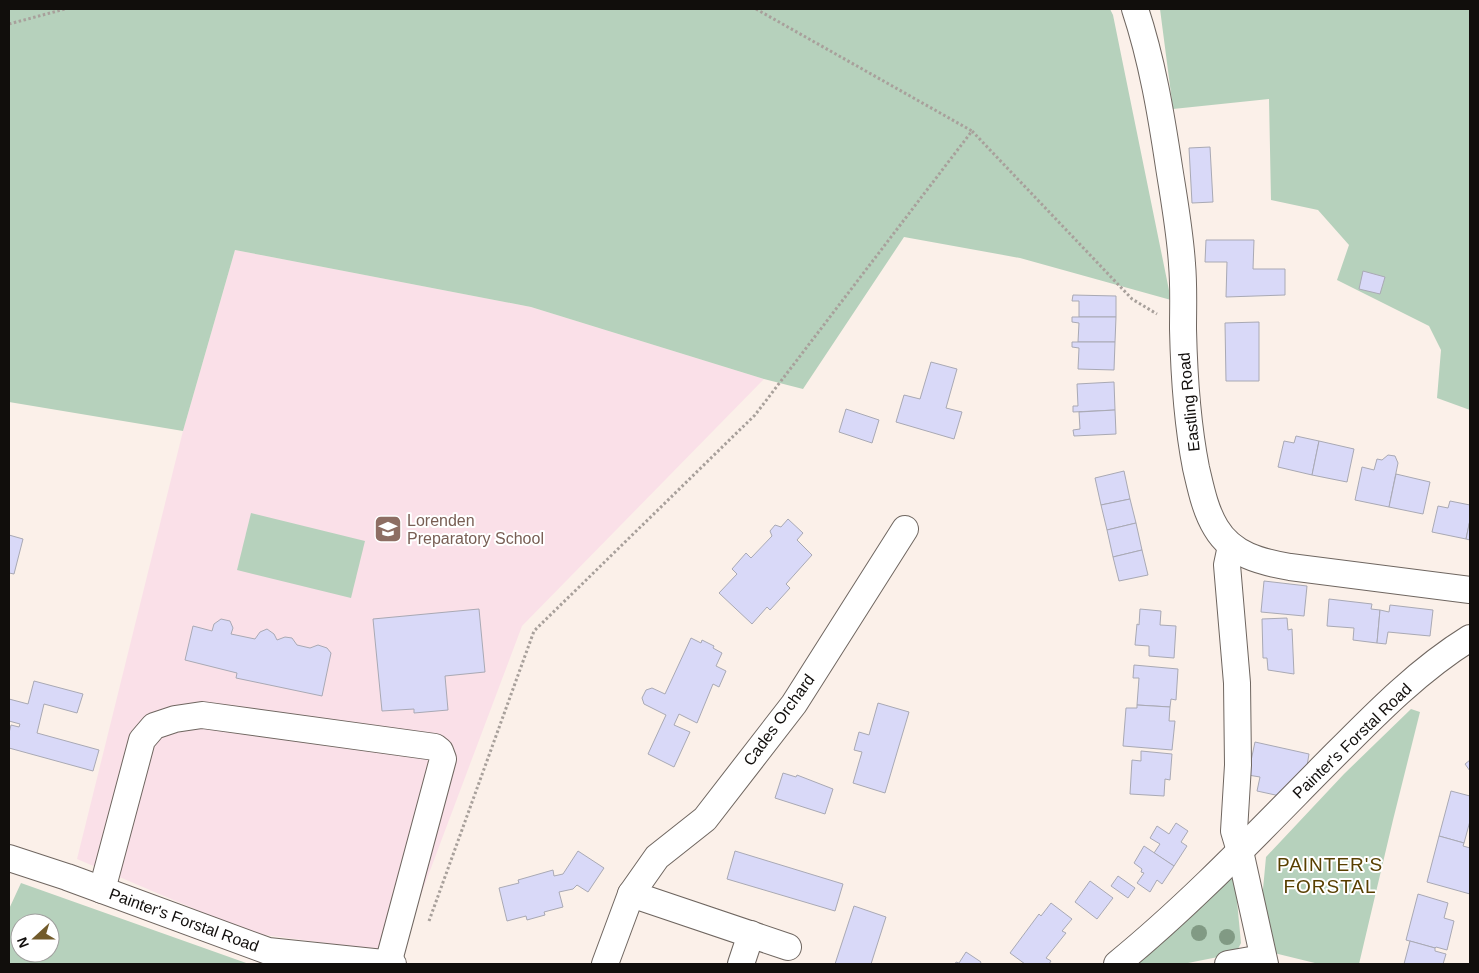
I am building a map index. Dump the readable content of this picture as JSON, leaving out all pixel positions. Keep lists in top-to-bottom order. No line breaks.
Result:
{"streets":{"street":["Eastling Road","Cades Orchard","Painter's Forstal Road"]},"districts":["PAINTER'S FORSTAL"],"places":{"school or university":["Lorenden Preparatory School"]},"north":"left"}
